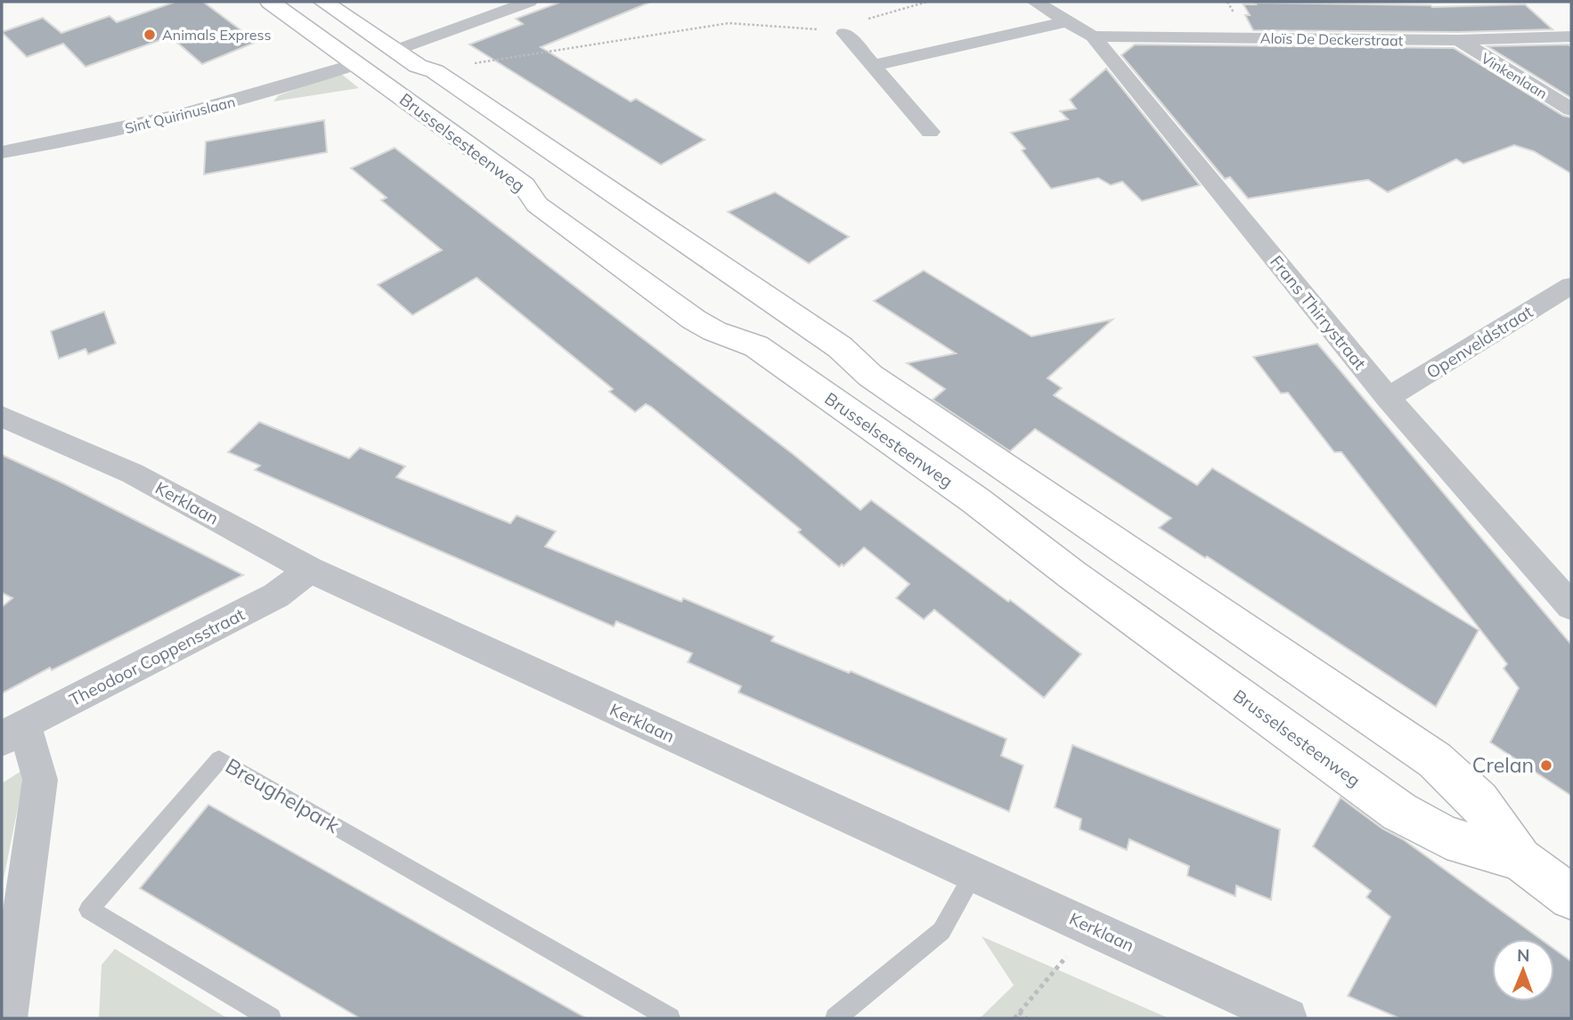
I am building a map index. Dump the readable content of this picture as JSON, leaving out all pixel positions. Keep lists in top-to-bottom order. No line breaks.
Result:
{"streets":{"street":["Aloïs De Deckerstraat","Vinkenlaan","Sint Quirinuslaan","Brusselsesteenweg","Frans Thirrystraat","Openveldstraat","Kerklaan","Theodoor Coppensstraat"],"lane":["Breughelpark"]},"crossings":[["Aloïs De Deckerstraat","Vinkenlaan"],["Aloïs De Deckerstraat","Frans Thirrystraat"],["Sint Quirinuslaan","Brusselsesteenweg"],["Frans Thirrystraat","Openveldstraat"],["Kerklaan","Theodoor Coppensstraat"]],"places":["Animals Express","Crelan"],"north":"top"}
